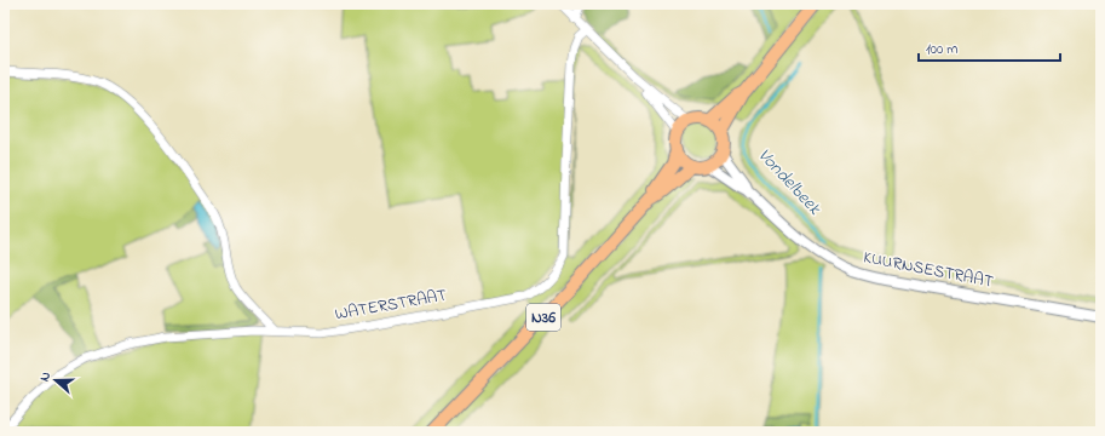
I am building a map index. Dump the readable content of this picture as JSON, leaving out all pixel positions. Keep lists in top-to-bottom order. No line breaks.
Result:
{"streets":{"main road":["N36"],"street":["KUURNSESTRAAT","WATERSTRAAT"]},"crossings":[["KUURNSESTRAAT","N36"]],"water":["Vondelbeek"],"scale_bar":"100 m","north":"left"}
